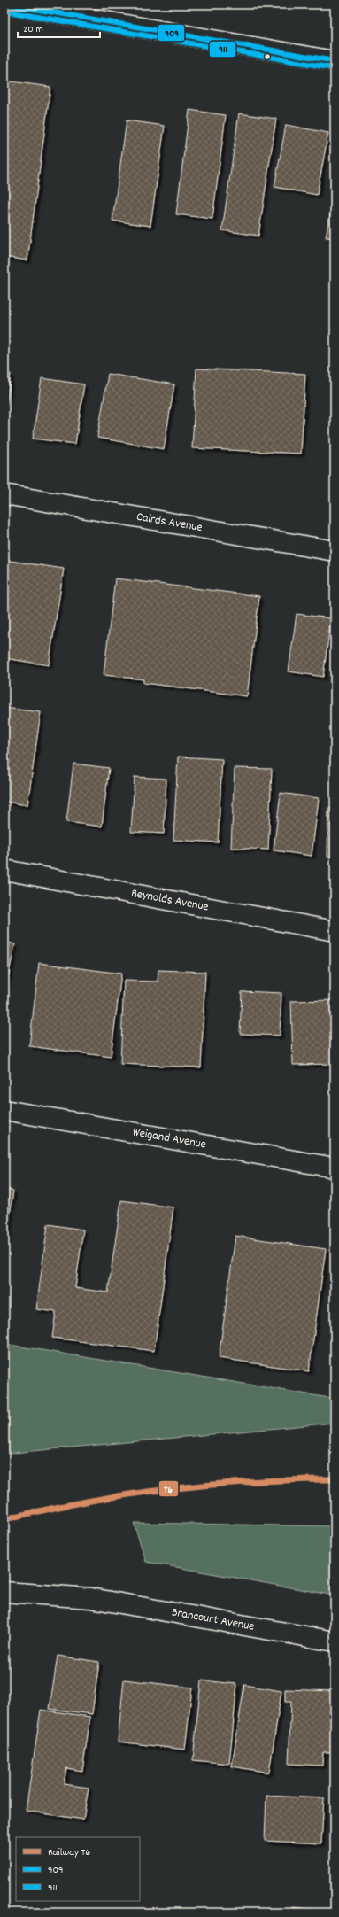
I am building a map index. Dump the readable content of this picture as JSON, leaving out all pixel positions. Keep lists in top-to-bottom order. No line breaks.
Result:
{"streets":{"street":["Cairds Avenue","Reynolds Avenue","Weigand Avenue","Brancourt Avenue"]},"lines":["transit line 909","transit line 911","rail line T6"],"legend":["Railway T6","909","911"],"scale_bar":"20 m"}
